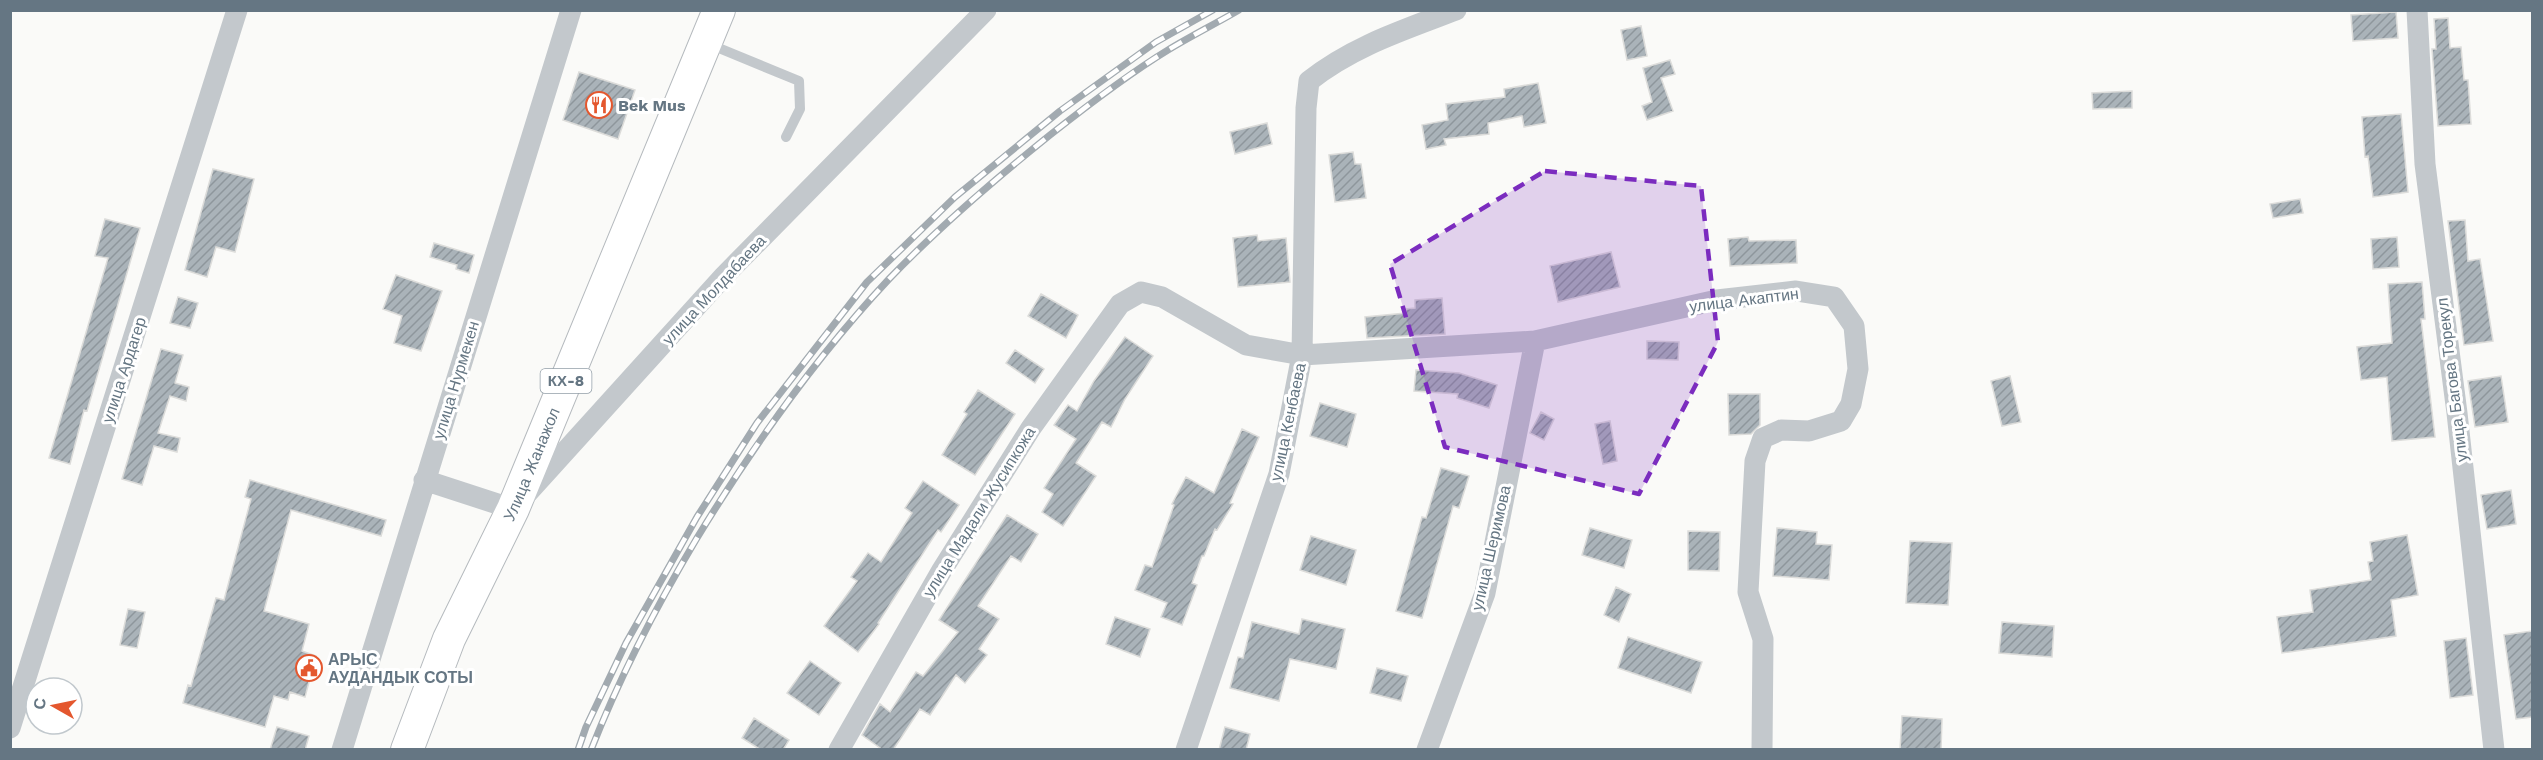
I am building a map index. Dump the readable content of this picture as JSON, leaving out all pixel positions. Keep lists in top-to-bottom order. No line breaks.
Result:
{"streets":{"main road":["КХ-8","Улица Жанажол"],"street":["улица Молдабаева","улица Акаптин","улица Ардагер","улица Нурмекен","улица Багова Торекул","улица Кенбаева","улица Мадали Жусипкожа","улица Шеримова"]},"crossings":[["улица Молдабаева","Улица Жанажол"],["улица Акаптин","улица Кенбаева"],["улица Акаптин","улица Мадали Жусипкожа"],["улица Акаптин","улица Шеримова"]],"places":{"restaurant":["Bek Mus"],"public building":["АРЫС АУДАНДЫК СОТЫ"]},"north":"left"}
